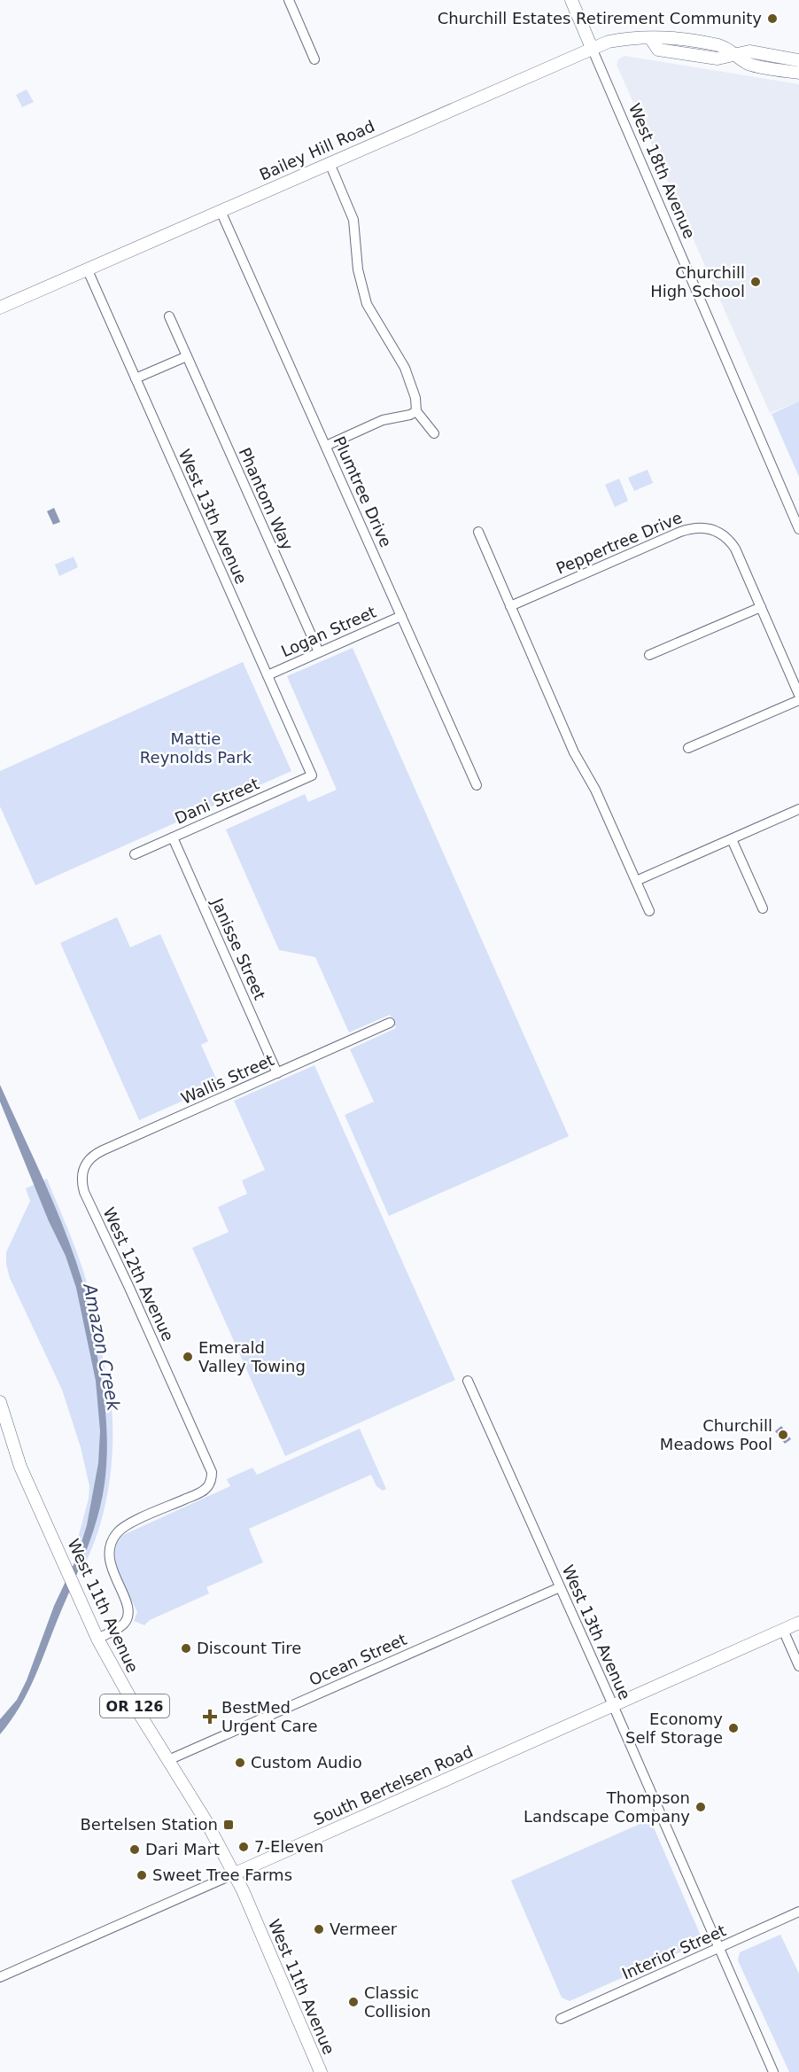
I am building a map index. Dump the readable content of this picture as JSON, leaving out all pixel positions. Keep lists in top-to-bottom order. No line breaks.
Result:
{"streets":{"main road":["Bailey Hill Road","West 18th Avenue","West 11th Avenue","OR 126","South Bertelsen Road"],"street":["Plumtree Drive","Phantom Way","West 13th Avenue","Peppertree Drive","Logan Street","Dani Street","Janisse Street","Wallis Street","West 12th Avenue","Ocean Street","Interior Street"]},"crossings":[["Bailey Hill Road","West 18th Avenue"],["Bailey Hill Road","Plumtree Drive"],["Bailey Hill Road","West 13th Avenue"],["Plumtree Drive","Logan Street"],["Phantom Way","Logan Street"],["West 13th Avenue","Logan Street"],["West 13th Avenue","Dani Street"],["West 13th Avenue","Ocean Street"],["West 13th Avenue","South Bertelsen Road"],["West 13th Avenue","Interior Street"],["Dani Street","Janisse Street"],["Janisse Street","Wallis Street"],["Wallis Street","West 12th Avenue"],["West 12th Avenue","West 11th Avenue"],["West 11th Avenue","Ocean Street"],["West 11th Avenue","South Bertelsen Road"]],"water":["Amazon Creek"],"parks":["Mattie Reynolds Park"],"places":{"other":["Churchill Estates Retirement Community","Churchill High School","Emerald Valley Towing","Churchill Meadows Pool","Discount Tire","Economy Self Storage","Custom Audio","Thompson Landscape Company","7-Eleven","Dari Mart","Sweet Tree Farms","Vermeer","Classic Collision"],"health":["BestMed Urgent Care"],"transit":["Bertelsen Station"]}}
